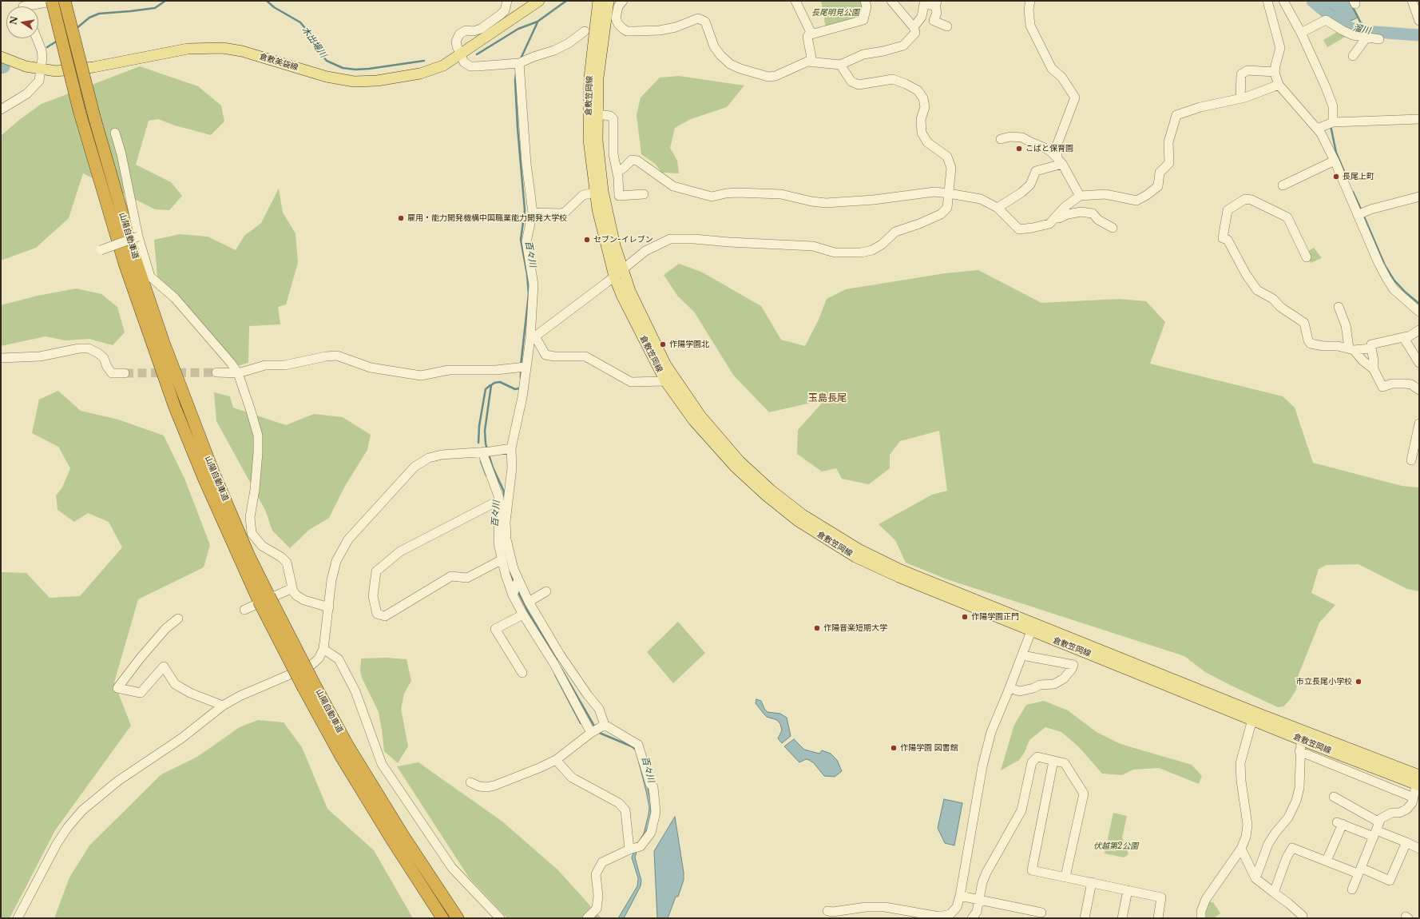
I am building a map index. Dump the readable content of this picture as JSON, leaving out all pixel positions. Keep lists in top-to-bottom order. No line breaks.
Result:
{"streets":{"highway":["山陽自動車道"],"main road":["倉敷美袋線","倉敷笠岡線"]},"districts":["玉島長尾"],"water":["溜川","木出場川","百々川"],"parks":["長尾明見公園","伏越第2公園"],"places":["こばと保育園","長尾上町","雇用・能力開発機構中国職業能力開発大学校","セブン-イレブン","作陽学園北","作陽学園正門","作陽音楽短期大学","市立長尾小学校","作陽学園 図書館"],"north":"left"}
